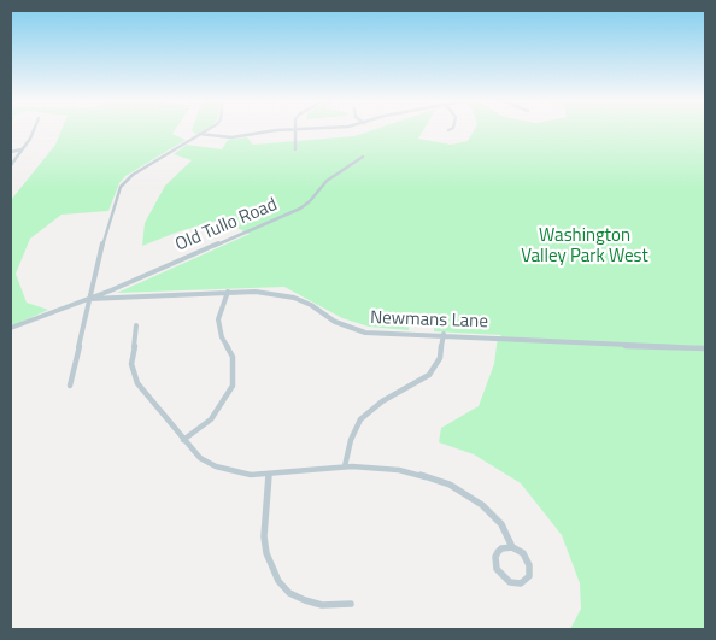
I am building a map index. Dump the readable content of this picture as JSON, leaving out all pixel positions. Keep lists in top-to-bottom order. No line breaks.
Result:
{"streets":{"street":["Old Tullo Road","Newmans Lane"]},"crossings":[["Old Tullo Road","Newmans Lane"]],"parks":["Washington Valley Park West"]}
